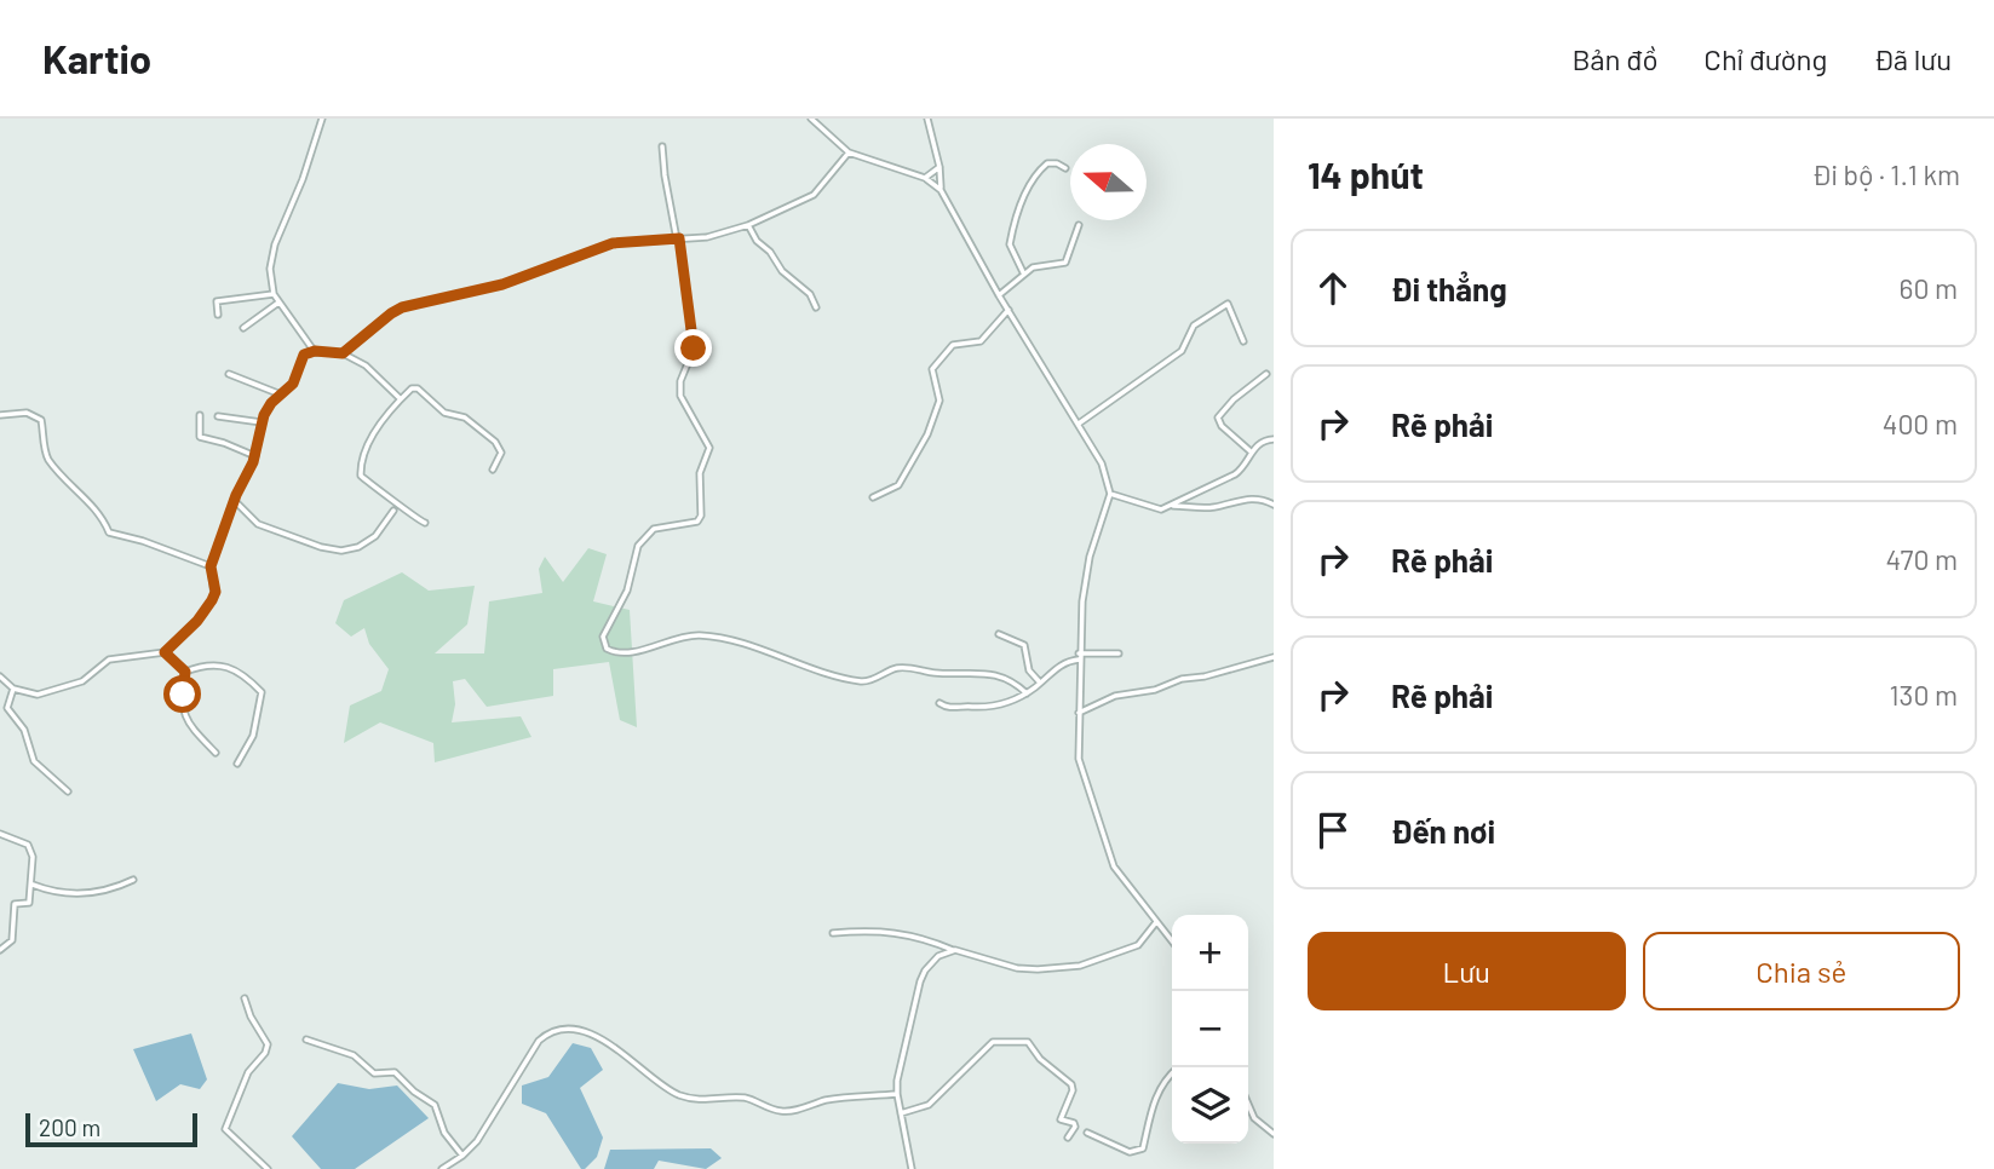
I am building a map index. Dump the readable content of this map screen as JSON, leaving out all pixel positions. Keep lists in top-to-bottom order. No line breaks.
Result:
{"scale_bar":"200 m","north":"left","page":{"header":"Kartio","nav":["Bản đồ","Chỉ đường","Đã lưu"],"heading":["14 phút","Đi bộ · 1.1 km"],"list":[["Đi thẳng","60 m"],["Rẽ phải","400 m"],["Rẽ phải","470 m"],["Rẽ phải","130 m"],"Đến nơi"],"buttons":["Lưu","Chia sẻ"],"map_buttons":["+","−"],"scale":"200 m"}}
